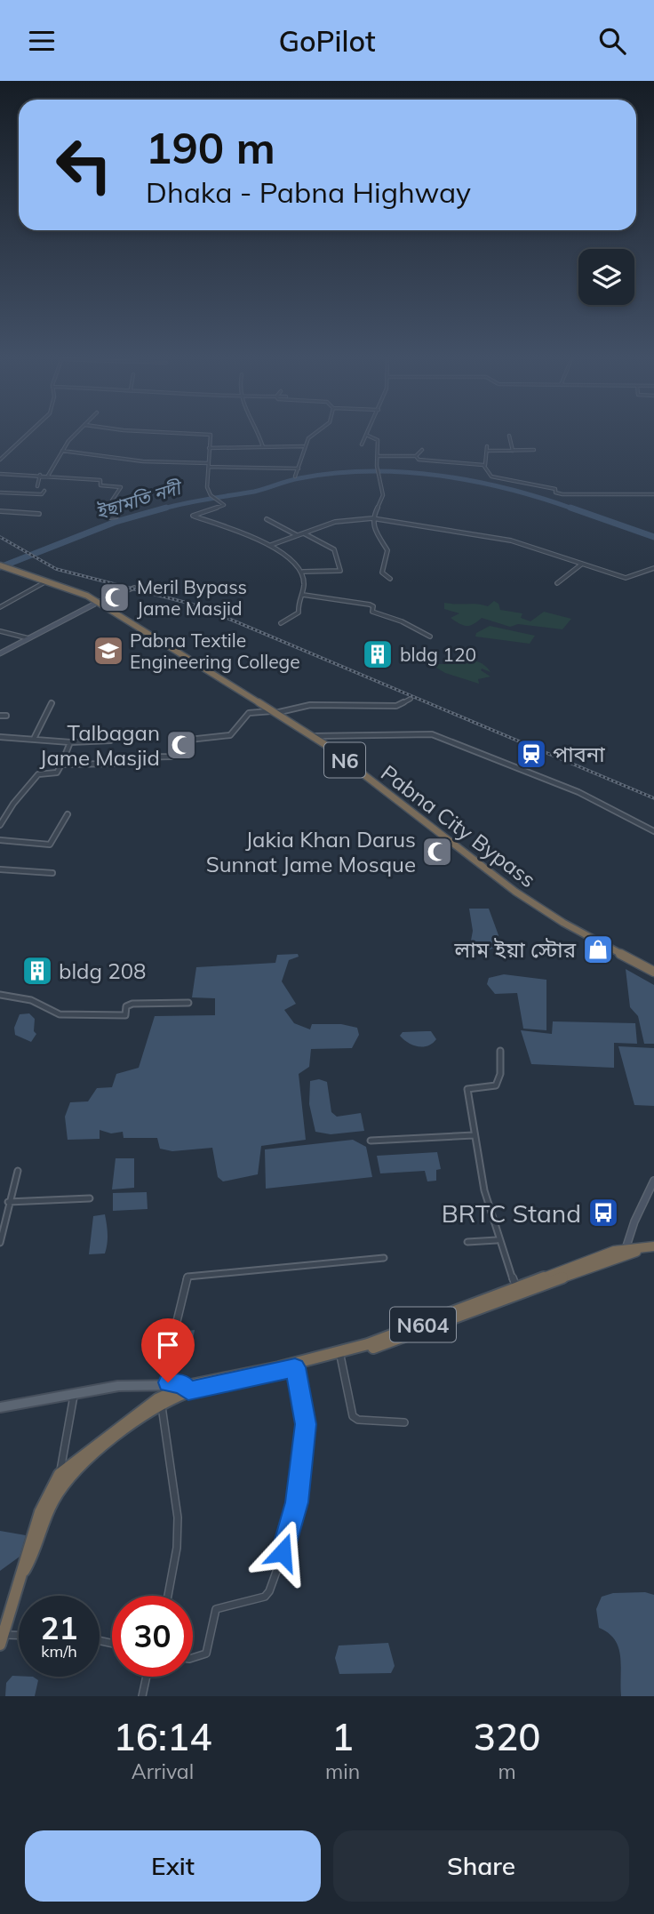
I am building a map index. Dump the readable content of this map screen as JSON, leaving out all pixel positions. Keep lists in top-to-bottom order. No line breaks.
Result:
{"streets":{"highway":["N6","Pabna City Bypass","N604"]},"water":["ইছামতি নদী"],"places":{"mosque":["Meril Bypass Jame Masjid","Talbagan Jame Masjid","Jakia Khan Darus Sunnat Jame Mosque"],"school or university":["Pabna Textile Engineering College"],"building":["bldg 120","bldg 208"],"station":["পাবনা"],"shop":["লাম ইয়া স্টোর"],"bus stop":["BRTC Stand"]},"page":{"header":"GoPilot","turn":["190 m","Dhaka - Pabna Highway"],"speed":"21 km/h","limit":"30","eta":["16:14","Arrival","1","min","320","m"],"buttons":["Exit","Share"]}}
